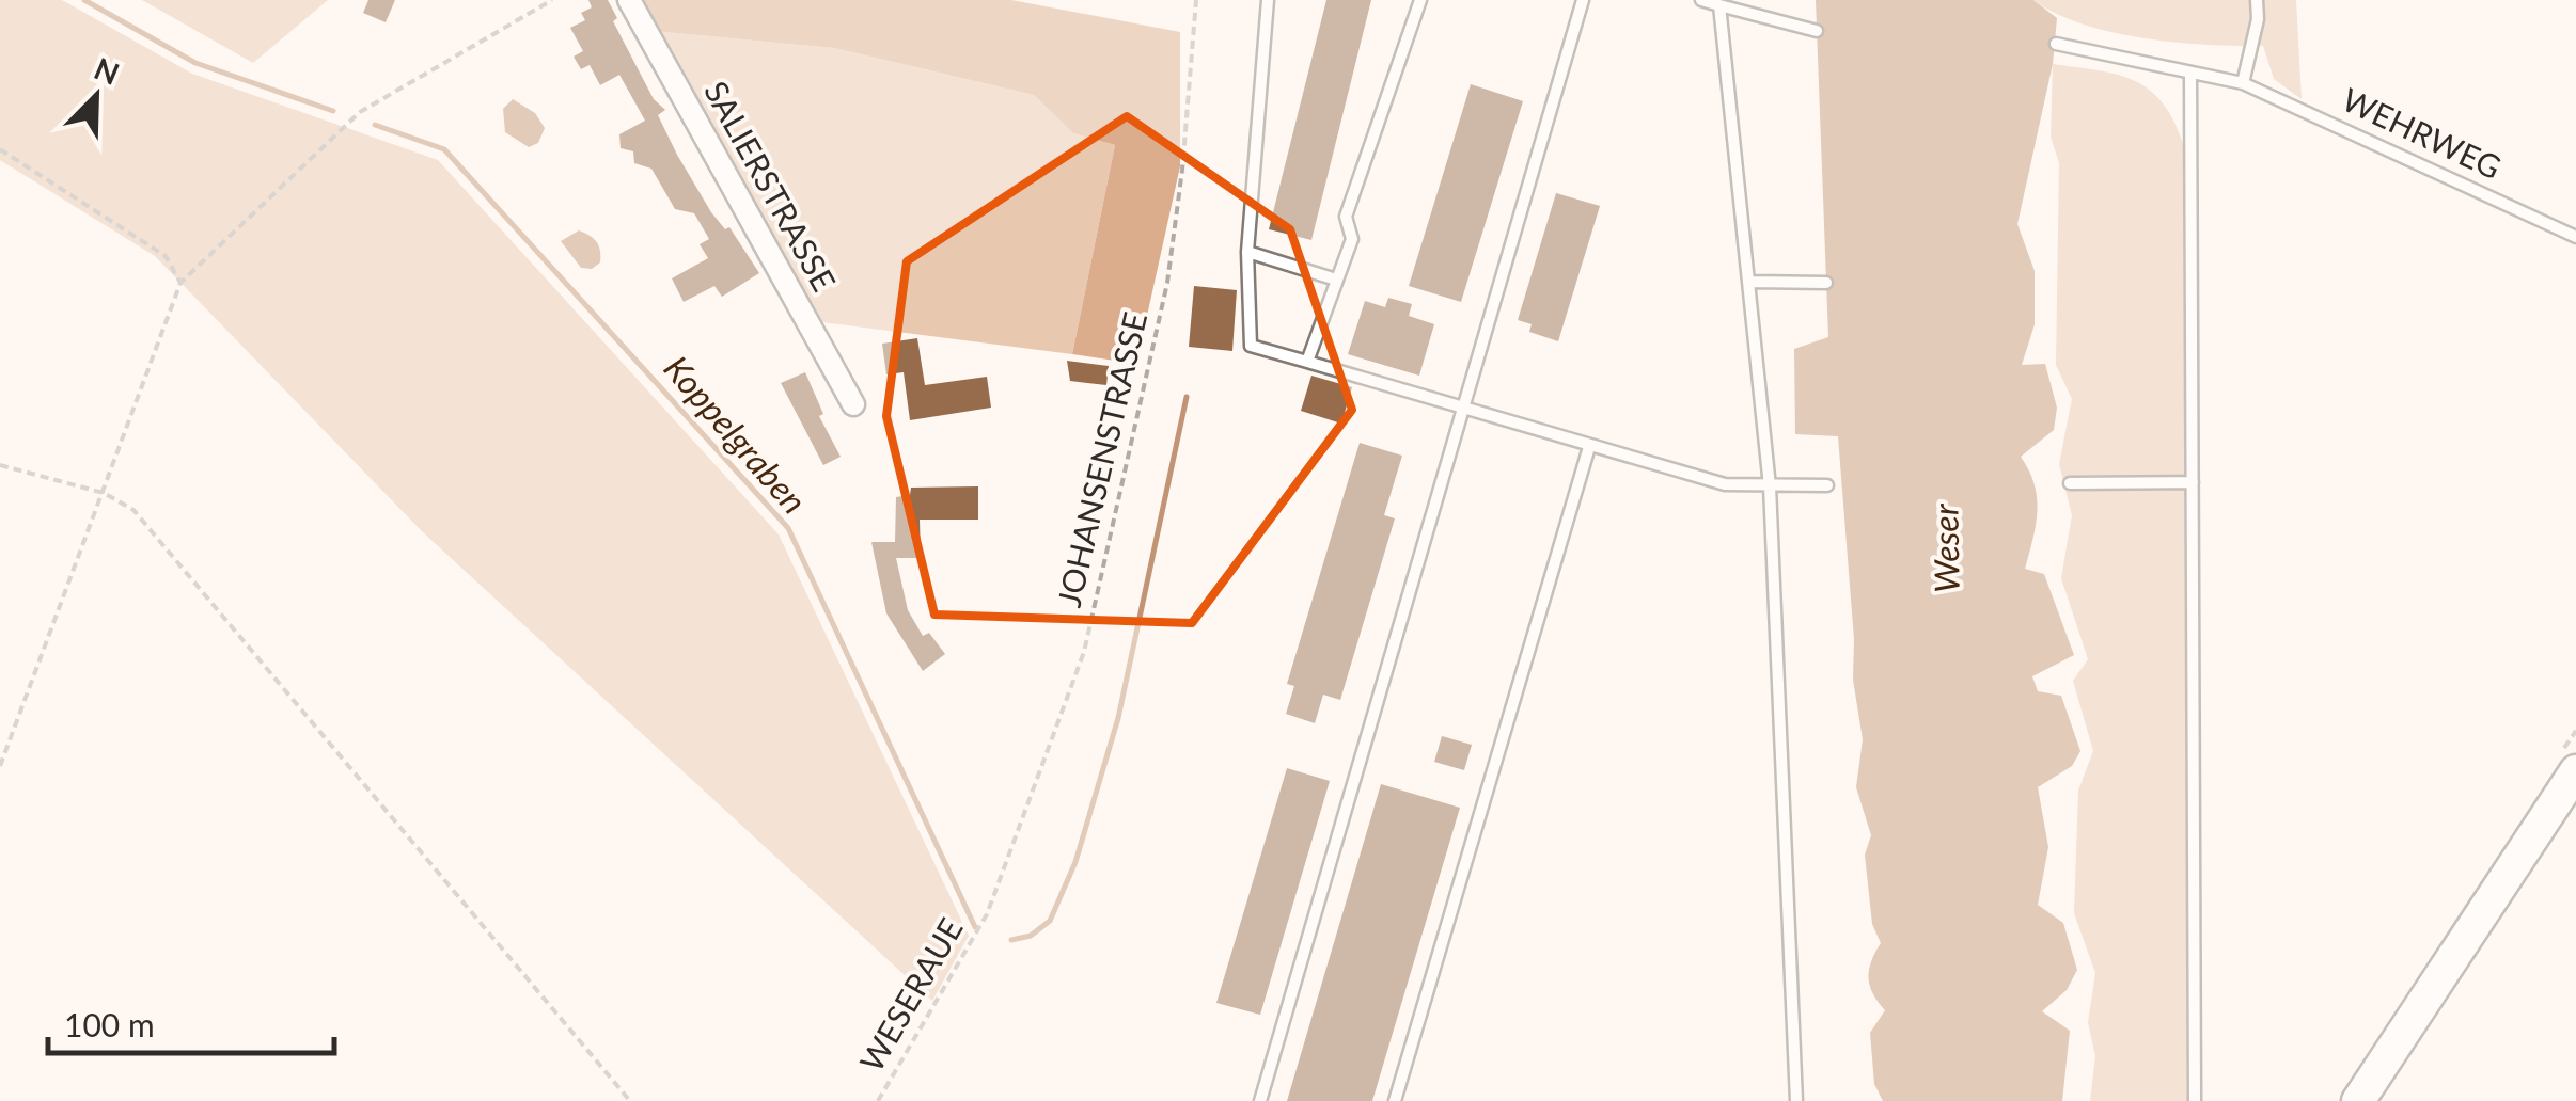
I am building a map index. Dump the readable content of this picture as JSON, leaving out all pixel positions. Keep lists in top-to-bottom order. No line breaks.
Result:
{"streets":{"street":["SALIERSTRASSE"],"lane":["WEHRWEG"],"path":["JOHANSENSTRASSE","WESERAUE"]},"crossings":[["JOHANSENSTRASSE","WESERAUE"]],"water":["Koppelgraben","Weser"],"scale_bar":"100 m","north":"top right"}
